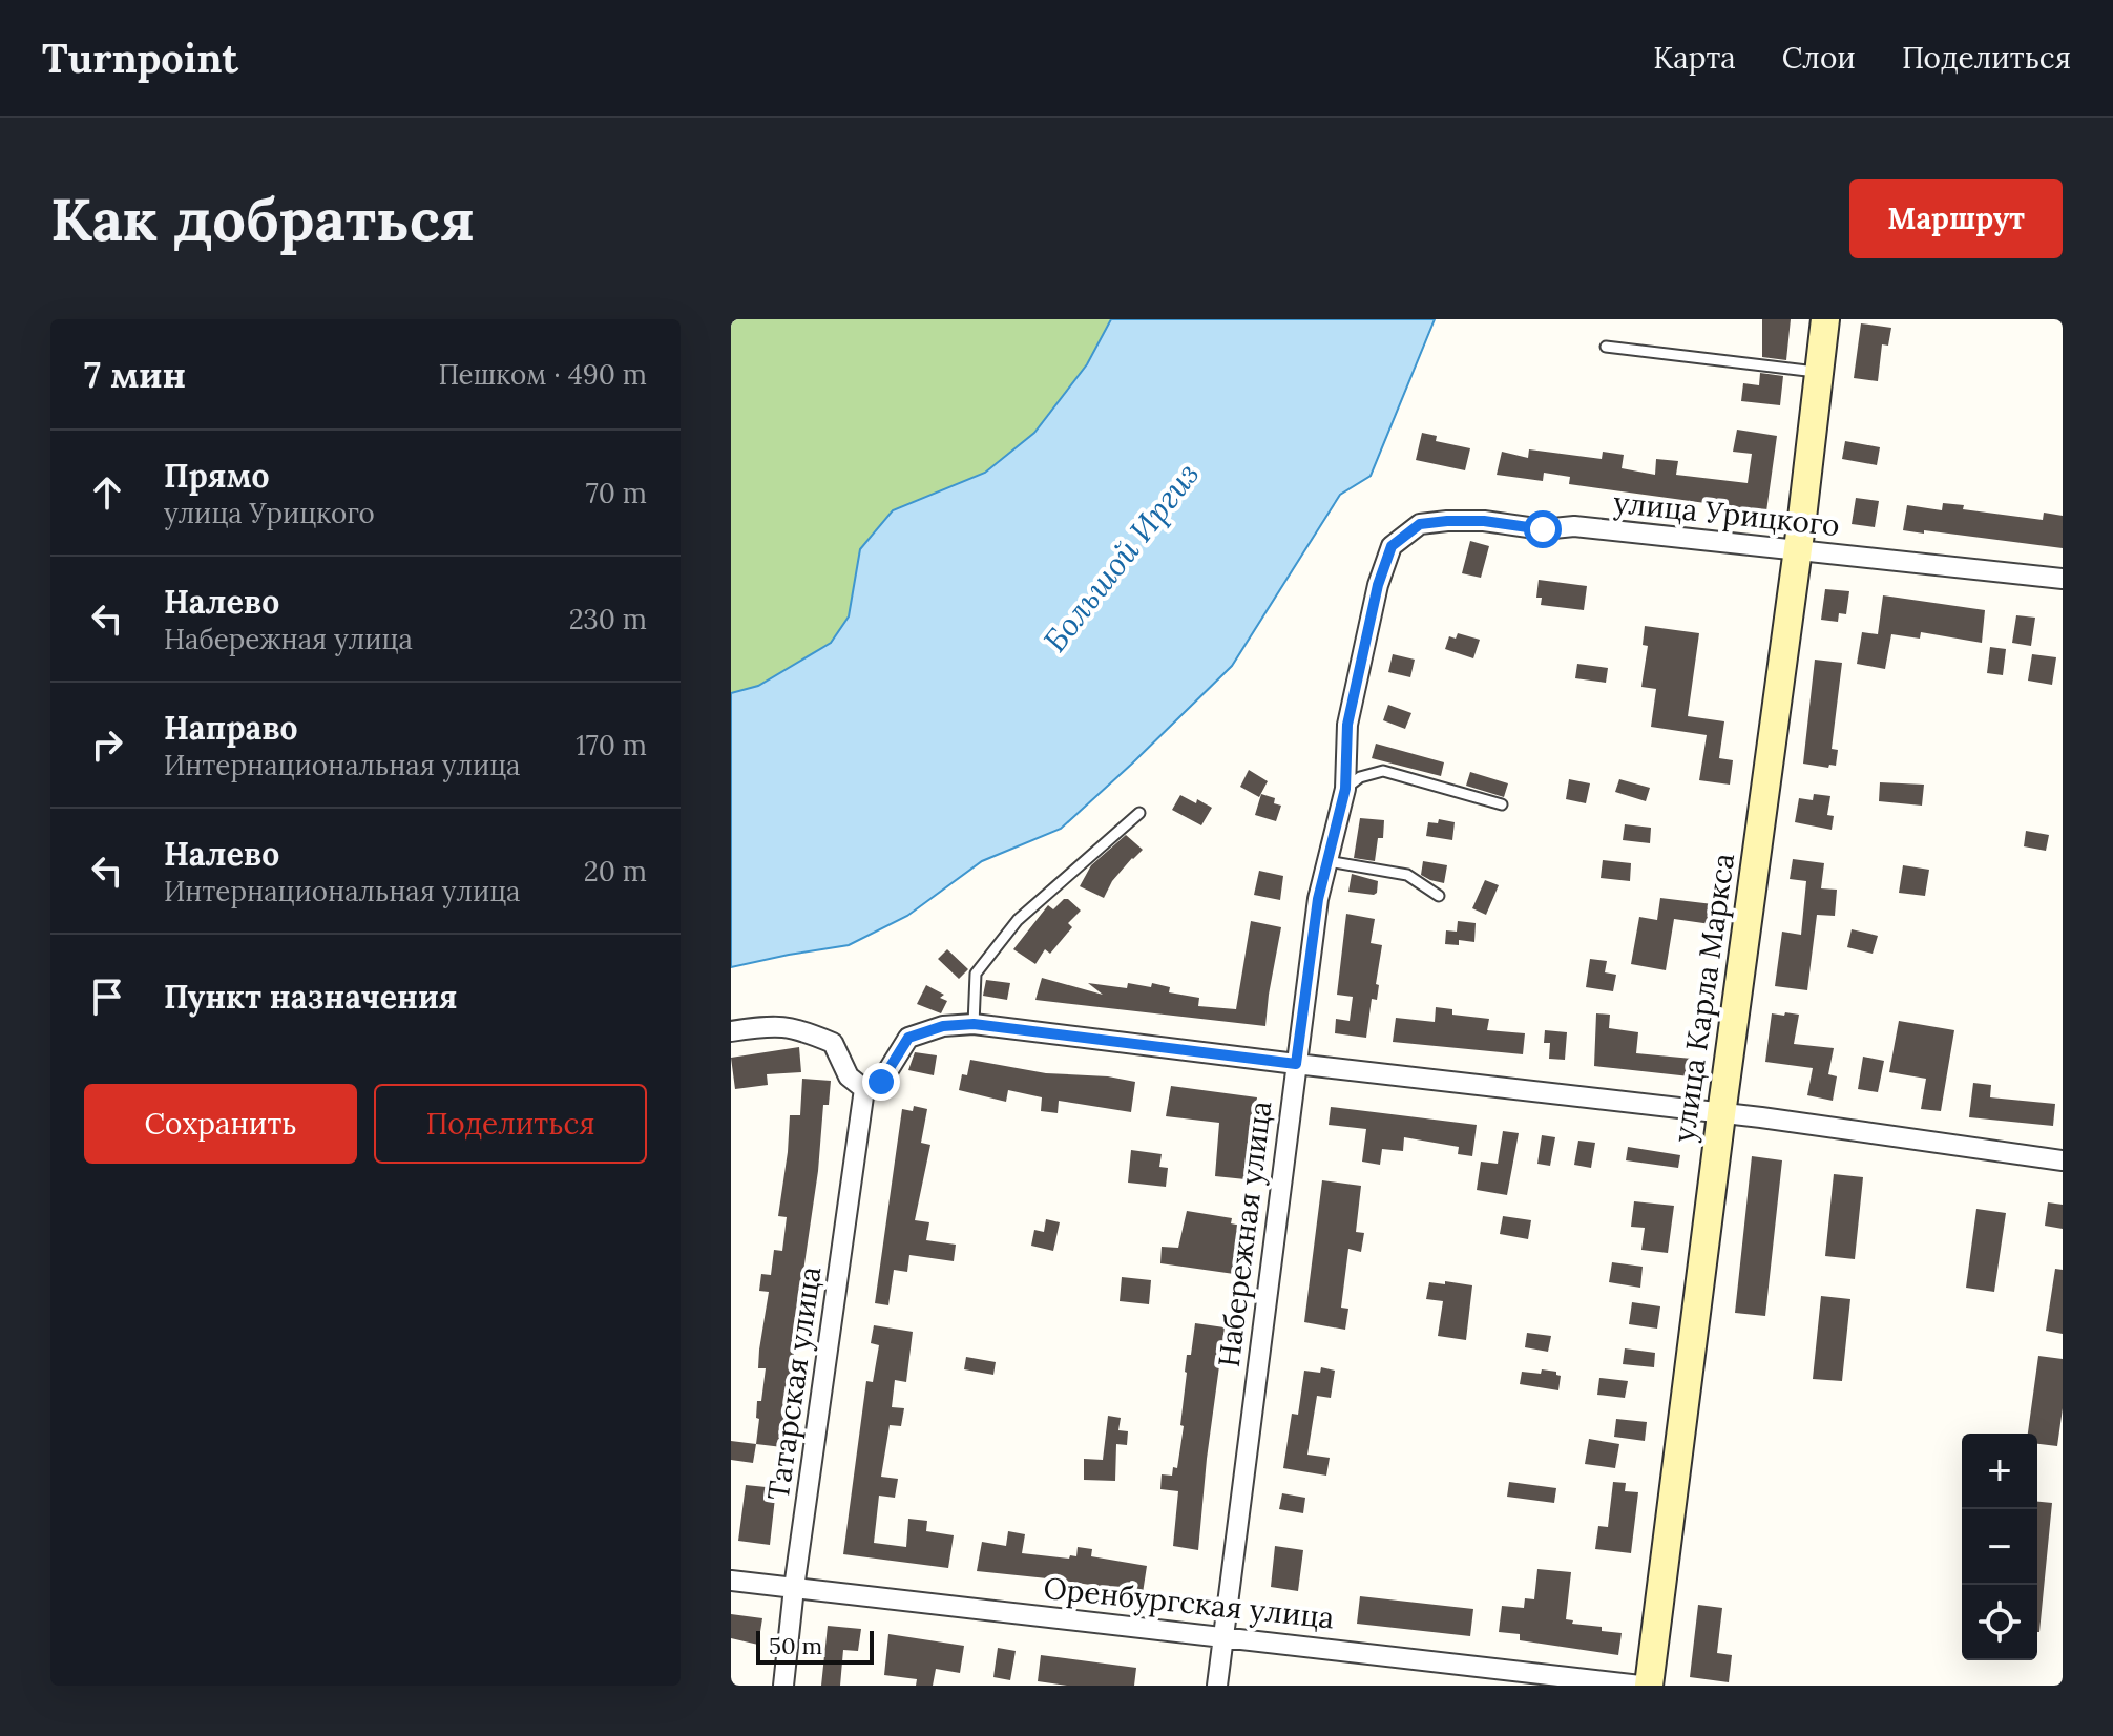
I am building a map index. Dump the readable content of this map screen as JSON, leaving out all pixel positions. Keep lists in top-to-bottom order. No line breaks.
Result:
{"streets":{"main road":["улица Карла Маркса"],"street":["улица Урицкого","Набережная улица","Татарская улица","Оренбургская улица"]},"crossings":[["улица Урицкого","улица Карла Маркса"],["улица Урицкого","Набережная улица"],["Набережная улица","Оренбургская улица"],["Татарская улица","Оренбургская улица"]],"water":["Большой Иргиз"],"scale_bar":"50 m","page":{"header":"Turnpoint","nav":["Карта","Слои","Поделиться"],"buttons":["Маршрут",["Сохранить","Поделиться"]],"title":"Как добраться","heading":["7 мин","Пешком · 490 m"],"list":[["Прямо","улица Урицкого","70 m"],["Налево","Набережная улица","230 m"],["Направо","Интернациональная улица","170 m"],["Налево","Интернациональная улица","20 m"],"Пункт назначения"],"map_buttons":["+","−"],"scale":"50 m"}}
